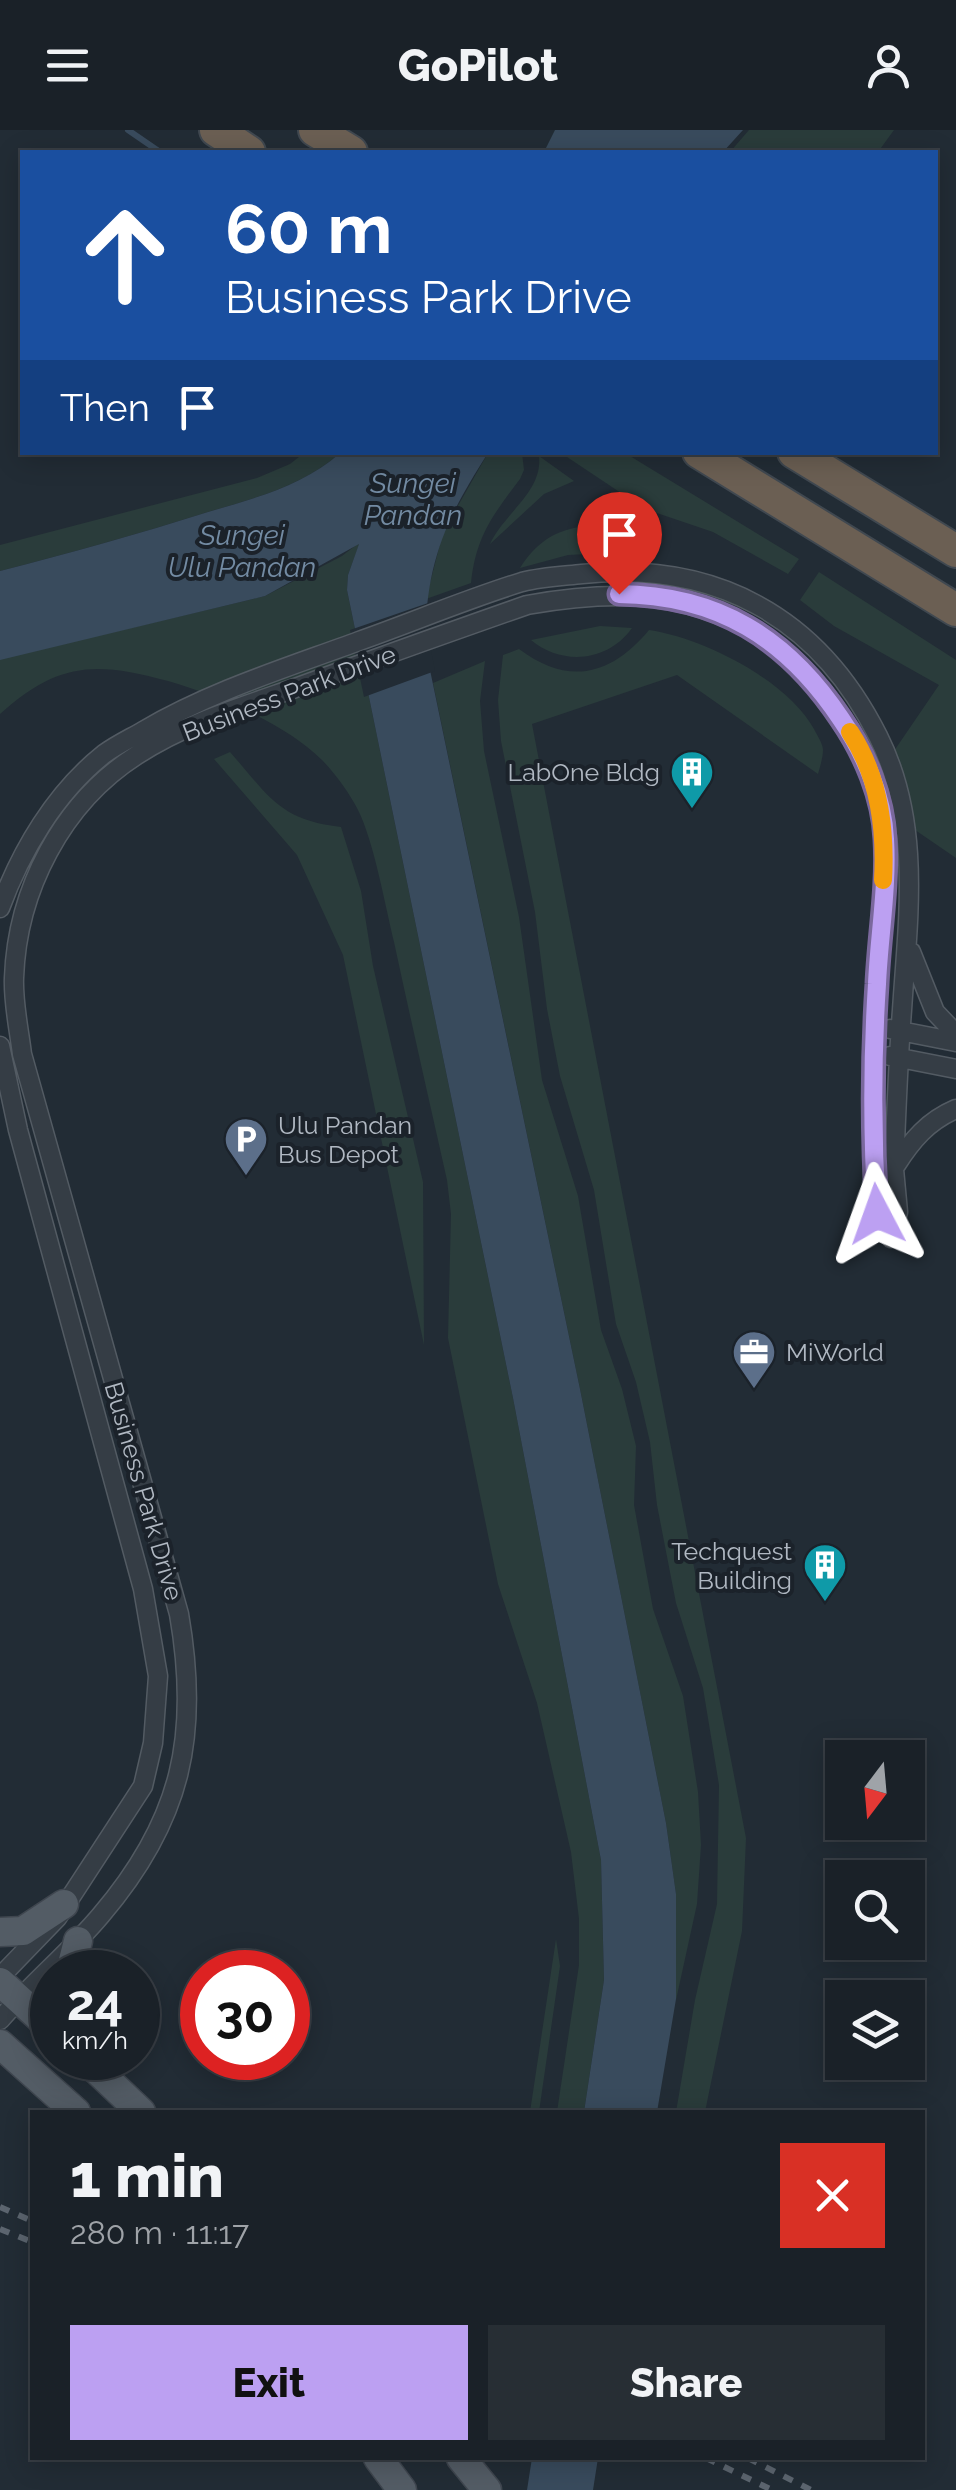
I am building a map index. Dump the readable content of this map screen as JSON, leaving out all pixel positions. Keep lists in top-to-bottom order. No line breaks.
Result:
{"streets":{"street":["Business Park Drive"]},"water":["Sungei Pandan","Sungei Ulu Pandan"],"places":{"building":["LabOne Bldg","Techquest Building"],"parking":["Ulu Pandan Bus Depot"],"office":["MiWorld"]},"north":"bottom","page":{"header":"GoPilot","turn":["60 m","Business Park Drive"],"then":"Then","speed":"24 km/h","limit":"30","heading":["1 min","280 m · 11:17"],"buttons":["Exit","Share"]}}
